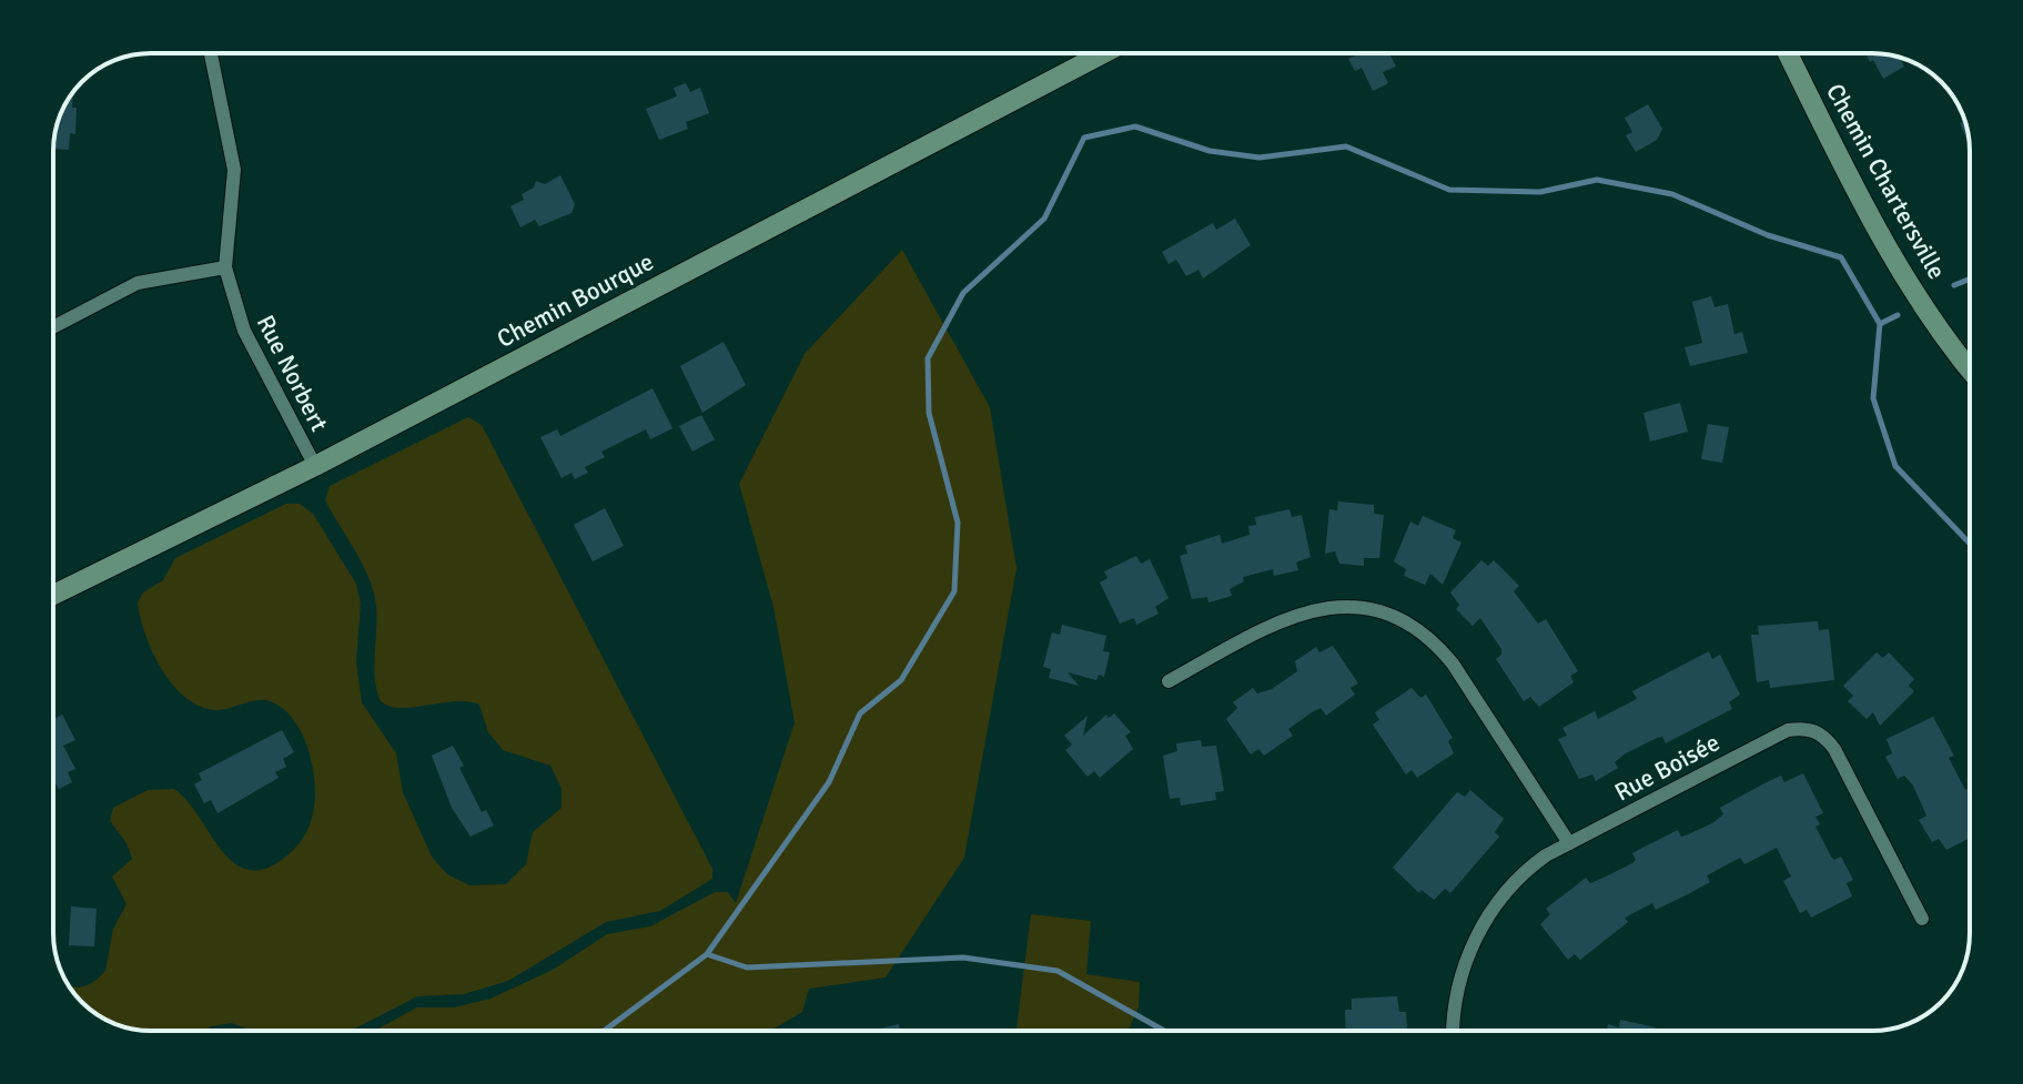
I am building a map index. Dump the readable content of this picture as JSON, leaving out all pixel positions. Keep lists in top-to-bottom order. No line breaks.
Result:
{"streets":{"street":["Chemin Chartersville","Chemin Bourque","Rue Norbert","Rue Boisée"]},"crossings":[["Chemin Bourque","Rue Norbert"]]}
